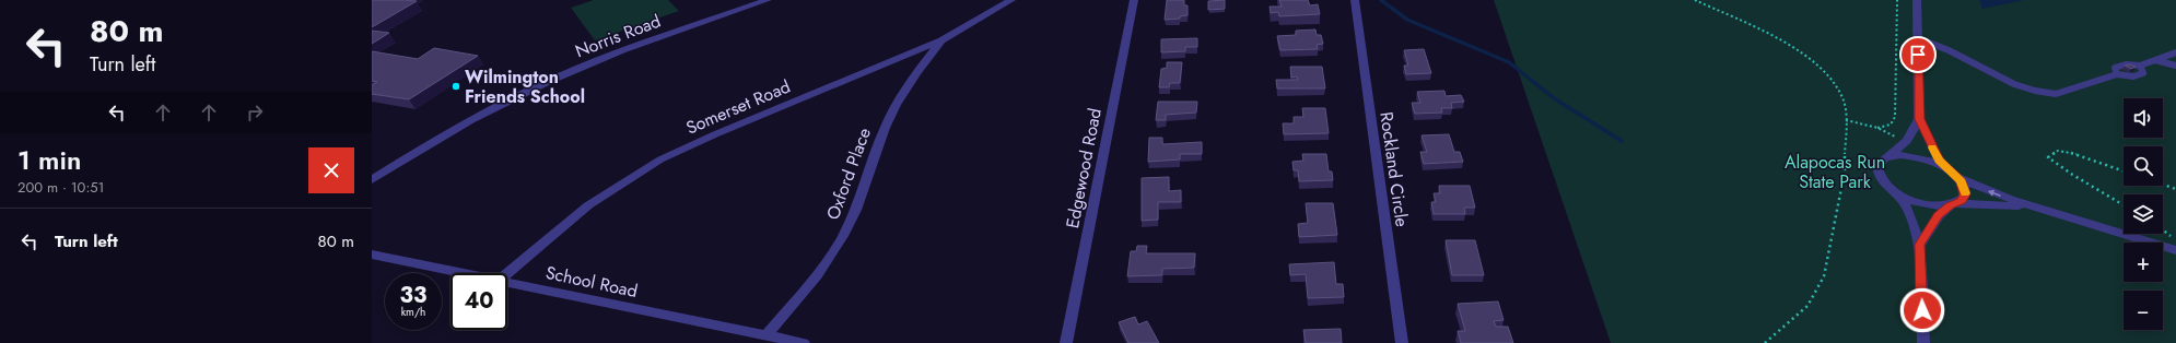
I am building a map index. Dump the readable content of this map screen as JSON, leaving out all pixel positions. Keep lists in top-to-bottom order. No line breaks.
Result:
{"streets":{"street":["Norris Road","Somerset Road","Edgewood Road","Rockland Circle","Oxford Place","School Road"]},"crossings":[["Somerset Road","Oxford Place"],["Oxford Place","School Road"]],"parks":["Alapocas Run State Park"],"places":["Wilmington Friends School"],"page":{"turn":["80 m","Turn left"],"map_buttons":["+","−"],"heading":["1 min","200 m · 10:51"],"list":[{"name":"Turn left","value":"80 m"}],"speed":"33 km/h","limit":"40"}}
